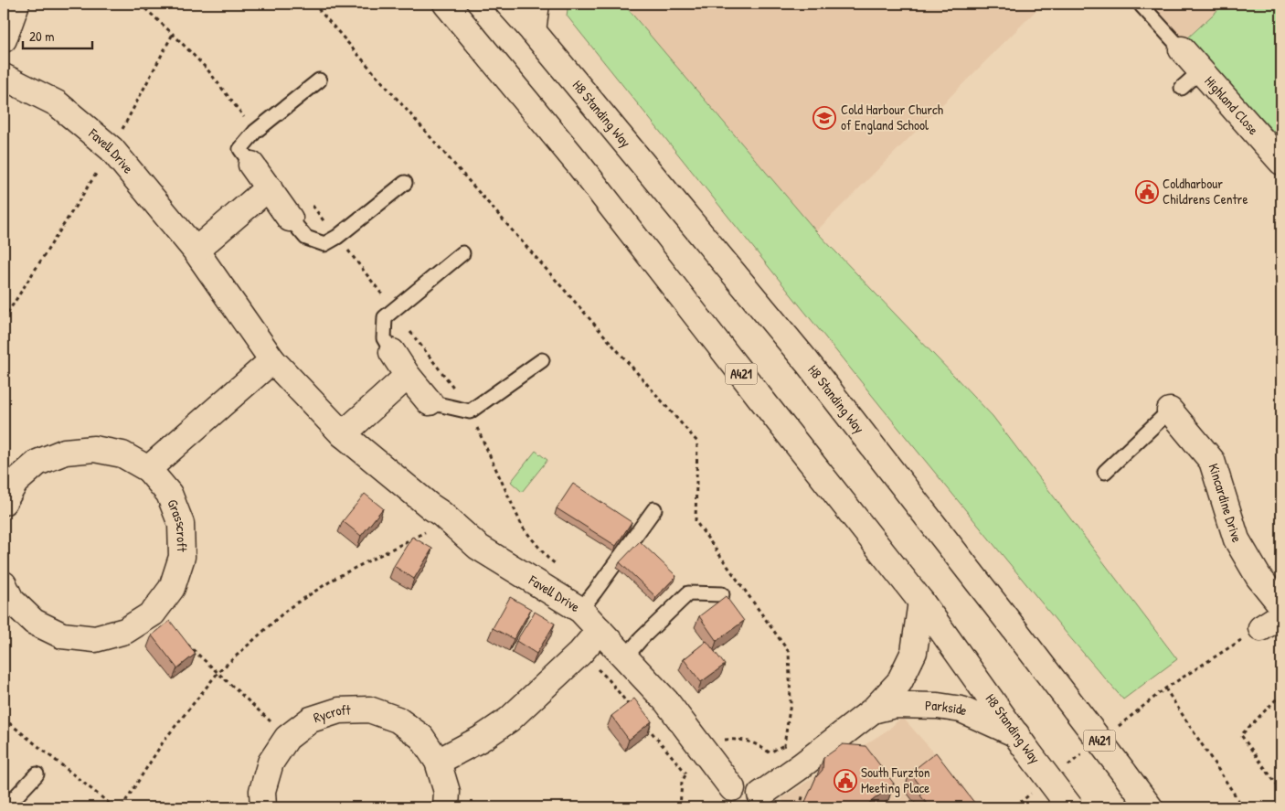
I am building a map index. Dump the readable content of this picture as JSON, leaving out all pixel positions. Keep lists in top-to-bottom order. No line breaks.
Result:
{"streets":{"main road":["Highland Close","H8 Standing Way","Favell Drive","A421","Kincardine Drive","Grasscroft","Parkside","Rycroft"]},"crossings":[["H8 Standing Way","Parkside"]],"places":{"school or university":["Cold Harbour Church of England School"],"public building":["Coldharbour Childrens Centre","South Furzton Meeting Place"]},"scale_bar":"20 m"}
